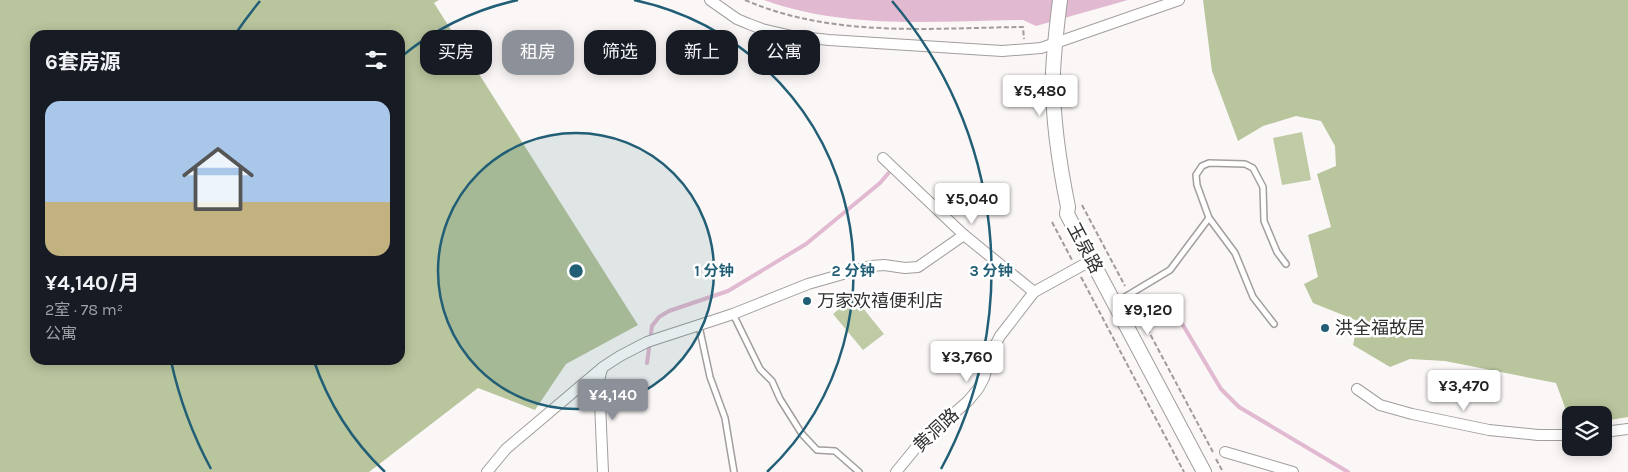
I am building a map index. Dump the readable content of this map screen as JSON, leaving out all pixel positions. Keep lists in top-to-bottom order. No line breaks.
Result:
{"streets":{"street":["玉泉路","黄洞路"]},"crossings":[["玉泉路","黄洞路"]],"places":["万家欢禧便利店","洪全福故居"],"page":{"chip":["买房","租房","筛选","新上","公寓"],"heading":"6套房源","price":["¥5,480","¥5,040","¥9,120","¥3,760","¥3,470","¥4,140"],"list":[{"name":"¥4,140/月","note":"2室 · 78 m² · 公寓"}]},"rings":["1 分钟","2 分钟","3 分钟"]}
